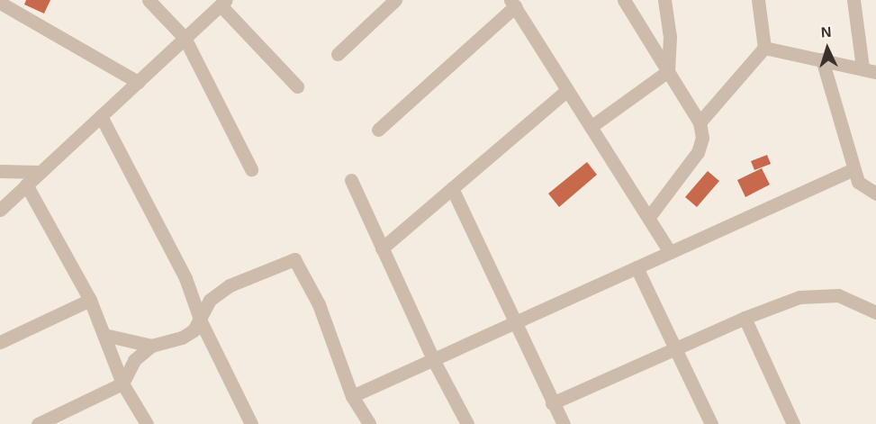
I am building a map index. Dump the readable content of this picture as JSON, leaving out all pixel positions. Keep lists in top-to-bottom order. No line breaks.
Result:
{"north":"top"}
